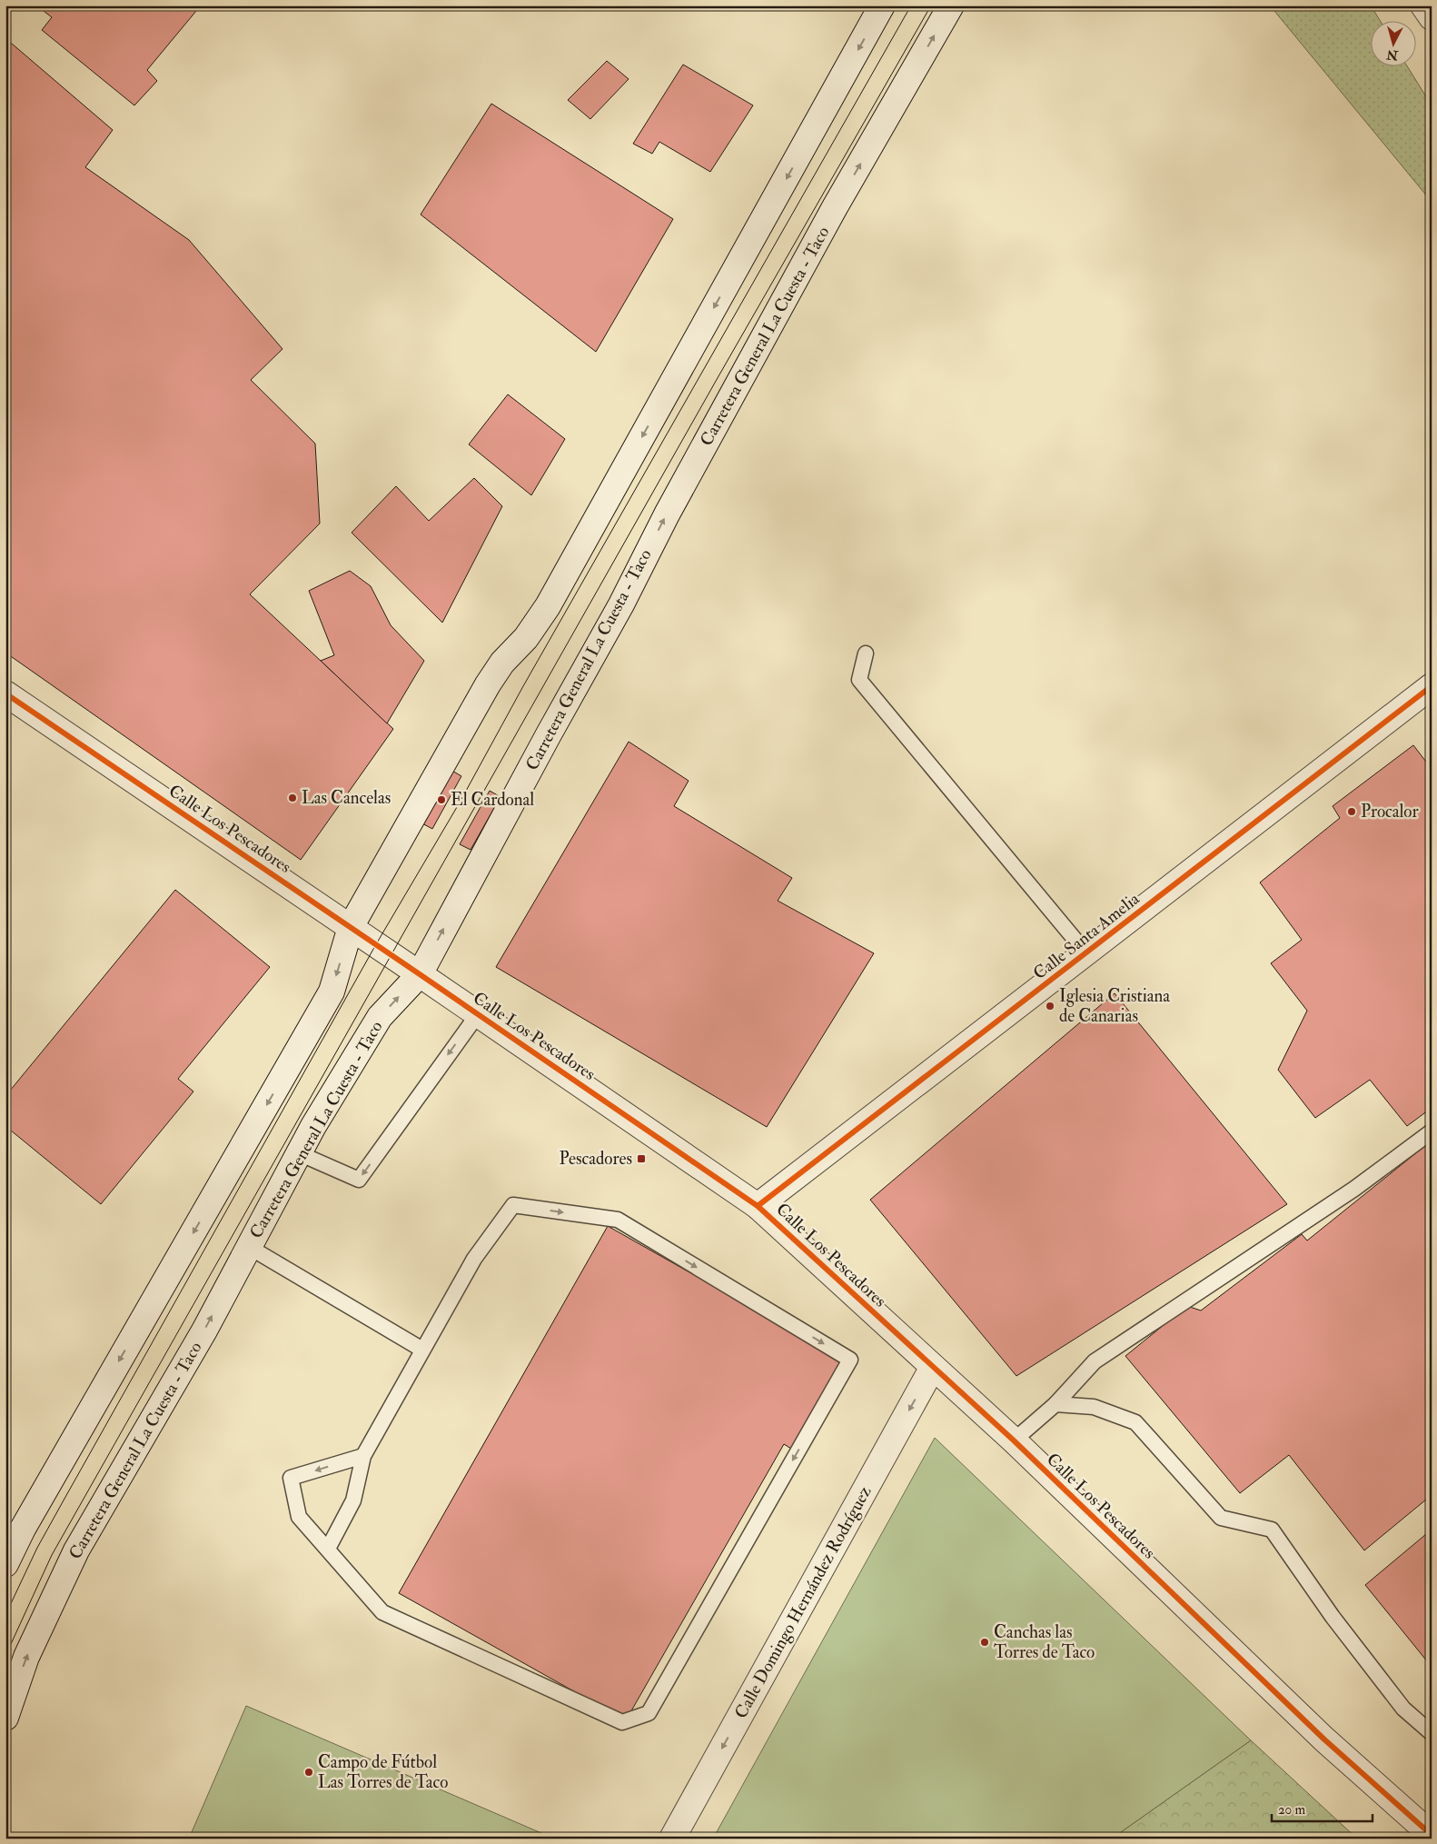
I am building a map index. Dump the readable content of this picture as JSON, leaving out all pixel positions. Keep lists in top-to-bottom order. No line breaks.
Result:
{"streets":{"main road":["Carretera General La Cuesta - Taco","Calle Los Pescadores","Calle Santa Amelia","Calle Domingo Hernández Rodríguez"]},"crossings":[["Carretera General La Cuesta - Taco","Calle Los Pescadores"],["Calle Los Pescadores","Calle Santa Amelia"],["Calle Los Pescadores","Calle Domingo Hernández Rodríguez"]],"one_way":["Calle Domingo Hernández Rodríguez"],"places":{"other":["Las Cancelas","El Cardonal","Procalor","Iglesia Cristiana de Canarias","Canchas las Torres de Taco","Campo de Fútbol Las Torres de Taco"],"transit":["Pescadores"]},"scale_bar":"20 m","north":"bottom"}
